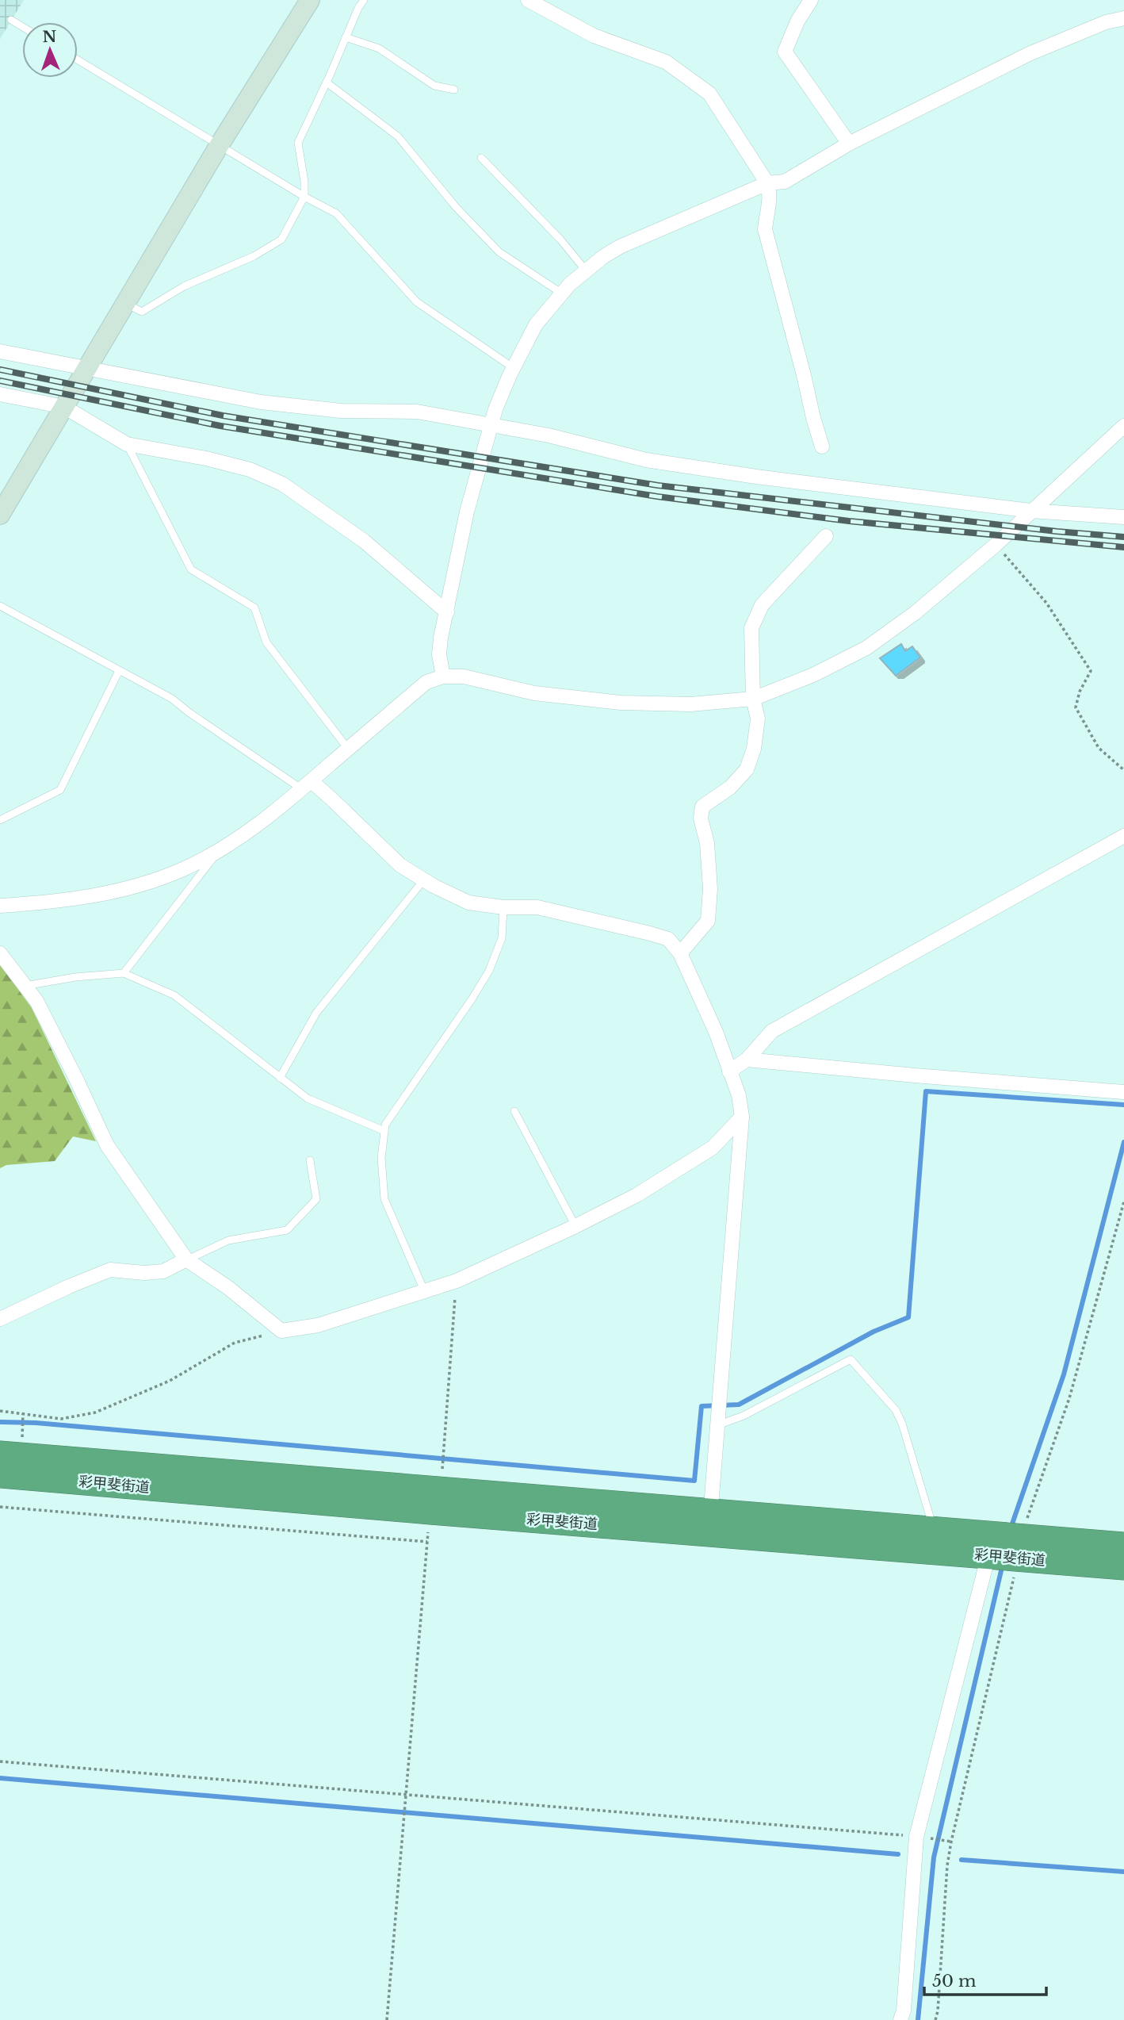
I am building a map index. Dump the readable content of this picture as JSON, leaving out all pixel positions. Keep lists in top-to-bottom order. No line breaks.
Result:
{"streets":{"highway":["彩甲斐街道"]},"scale_bar":"50 m","north":"top"}
